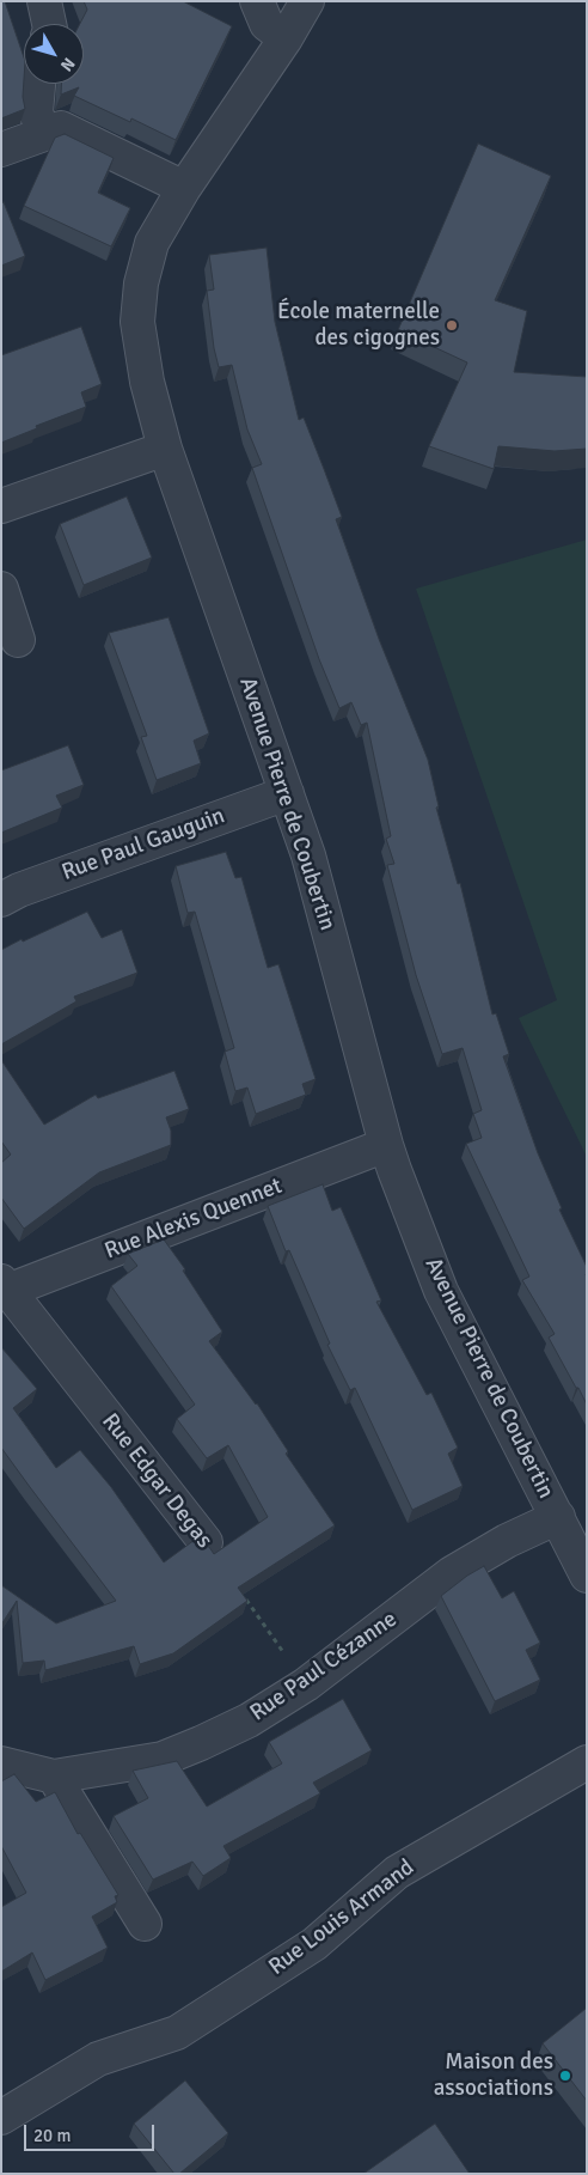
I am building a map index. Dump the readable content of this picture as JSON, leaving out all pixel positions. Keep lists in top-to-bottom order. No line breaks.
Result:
{"streets":{"street":["Avenue Pierre de Coubertin","Rue Paul Gauguin","Rue Alexis Quennet","Rue Edgar Degas","Rue Paul Cézanne","Rue Louis Armand"]},"crossings":[["Avenue Pierre de Coubertin","Rue Paul Gauguin"],["Avenue Pierre de Coubertin","Rue Alexis Quennet"],["Avenue Pierre de Coubertin","Rue Paul Cézanne"],["Rue Alexis Quennet","Rue Edgar Degas"]],"places":["École maternelle des cigognes","Maison des associations"],"scale_bar":"20 m","north":"bottom right"}
